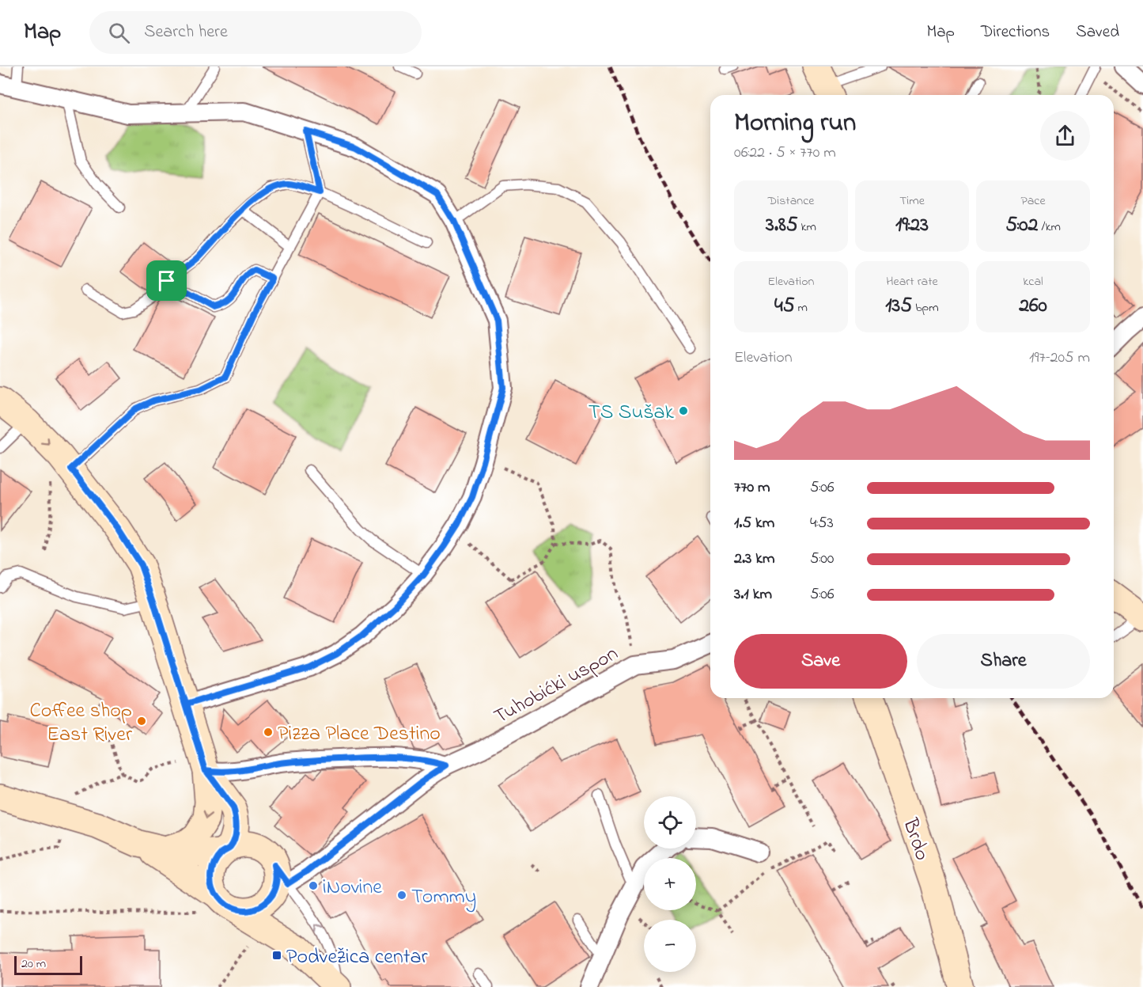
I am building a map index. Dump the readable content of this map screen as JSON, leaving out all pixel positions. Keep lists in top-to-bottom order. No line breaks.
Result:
{"streets":{"main road":["Brdo"],"street":["Tuhobićki uspon"]},"places":{"other":["TS Sušak","Coffee shop East River","Pizza Place Destino","iNovine","Tommy"],"transit":["Podvežica centar"]},"scale_bar":"20 m","page":{"header":"Map","search":"Search here","nav":["Map","Directions","Saved"],"heading":["Morning run","06:22 · 5 × 770 m"],"stats":[["Distance","3.85 km"],["Time","19:23"],["Pace","5:02 /km"],["Elevation","45 m"],["Heart rate","135 bpm"],["kcal","260"]],"chart":["Elevation","197–205 m"],"list":[{"name":"770 m","note":"5:06"},{"name":"1.5 km","note":"4:53"},{"name":"2.3 km","note":"5:00"},{"name":"3.1 km","note":"5:06"}],"buttons":["Save","Share"],"map_buttons":["+","−"],"scale":"20 m"}}
